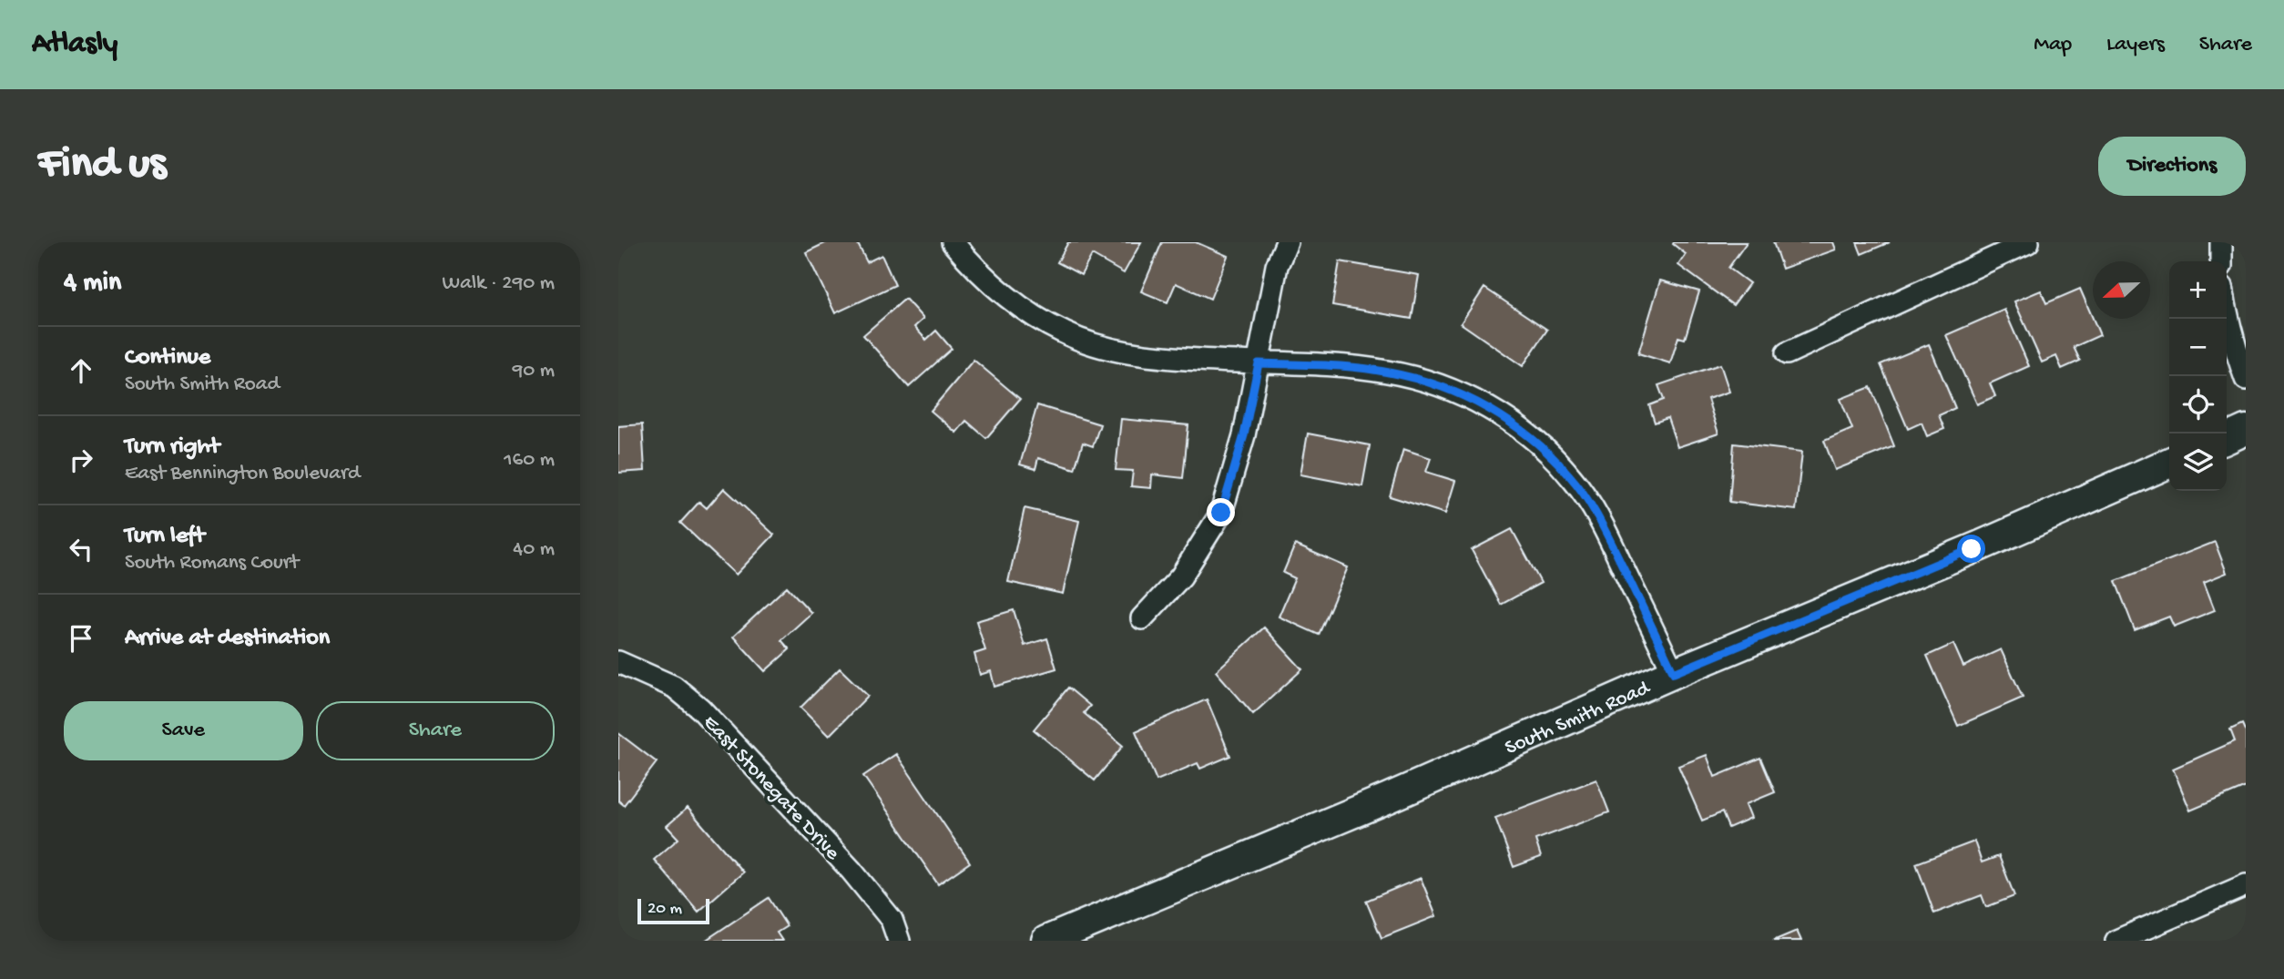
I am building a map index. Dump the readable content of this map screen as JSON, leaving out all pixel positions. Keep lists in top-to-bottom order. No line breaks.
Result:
{"streets":{"main road":["South Smith Road"],"street":["East Stonegate Drive"]},"scale_bar":"20 m","north":"left","page":{"header":"Atlasly","nav":["Map","Layers","Share"],"buttons":["Directions",["Save","Share"]],"title":"Find us","heading":["4 min","Walk · 290 m"],"map_buttons":["+","−"],"list":[["Continue","South Smith Road","90 m"],["Turn right","East Bennington Boulevard","160 m"],["Turn left","South Romans Court","40 m"],"Arrive at destination"],"scale":"20 m"}}
